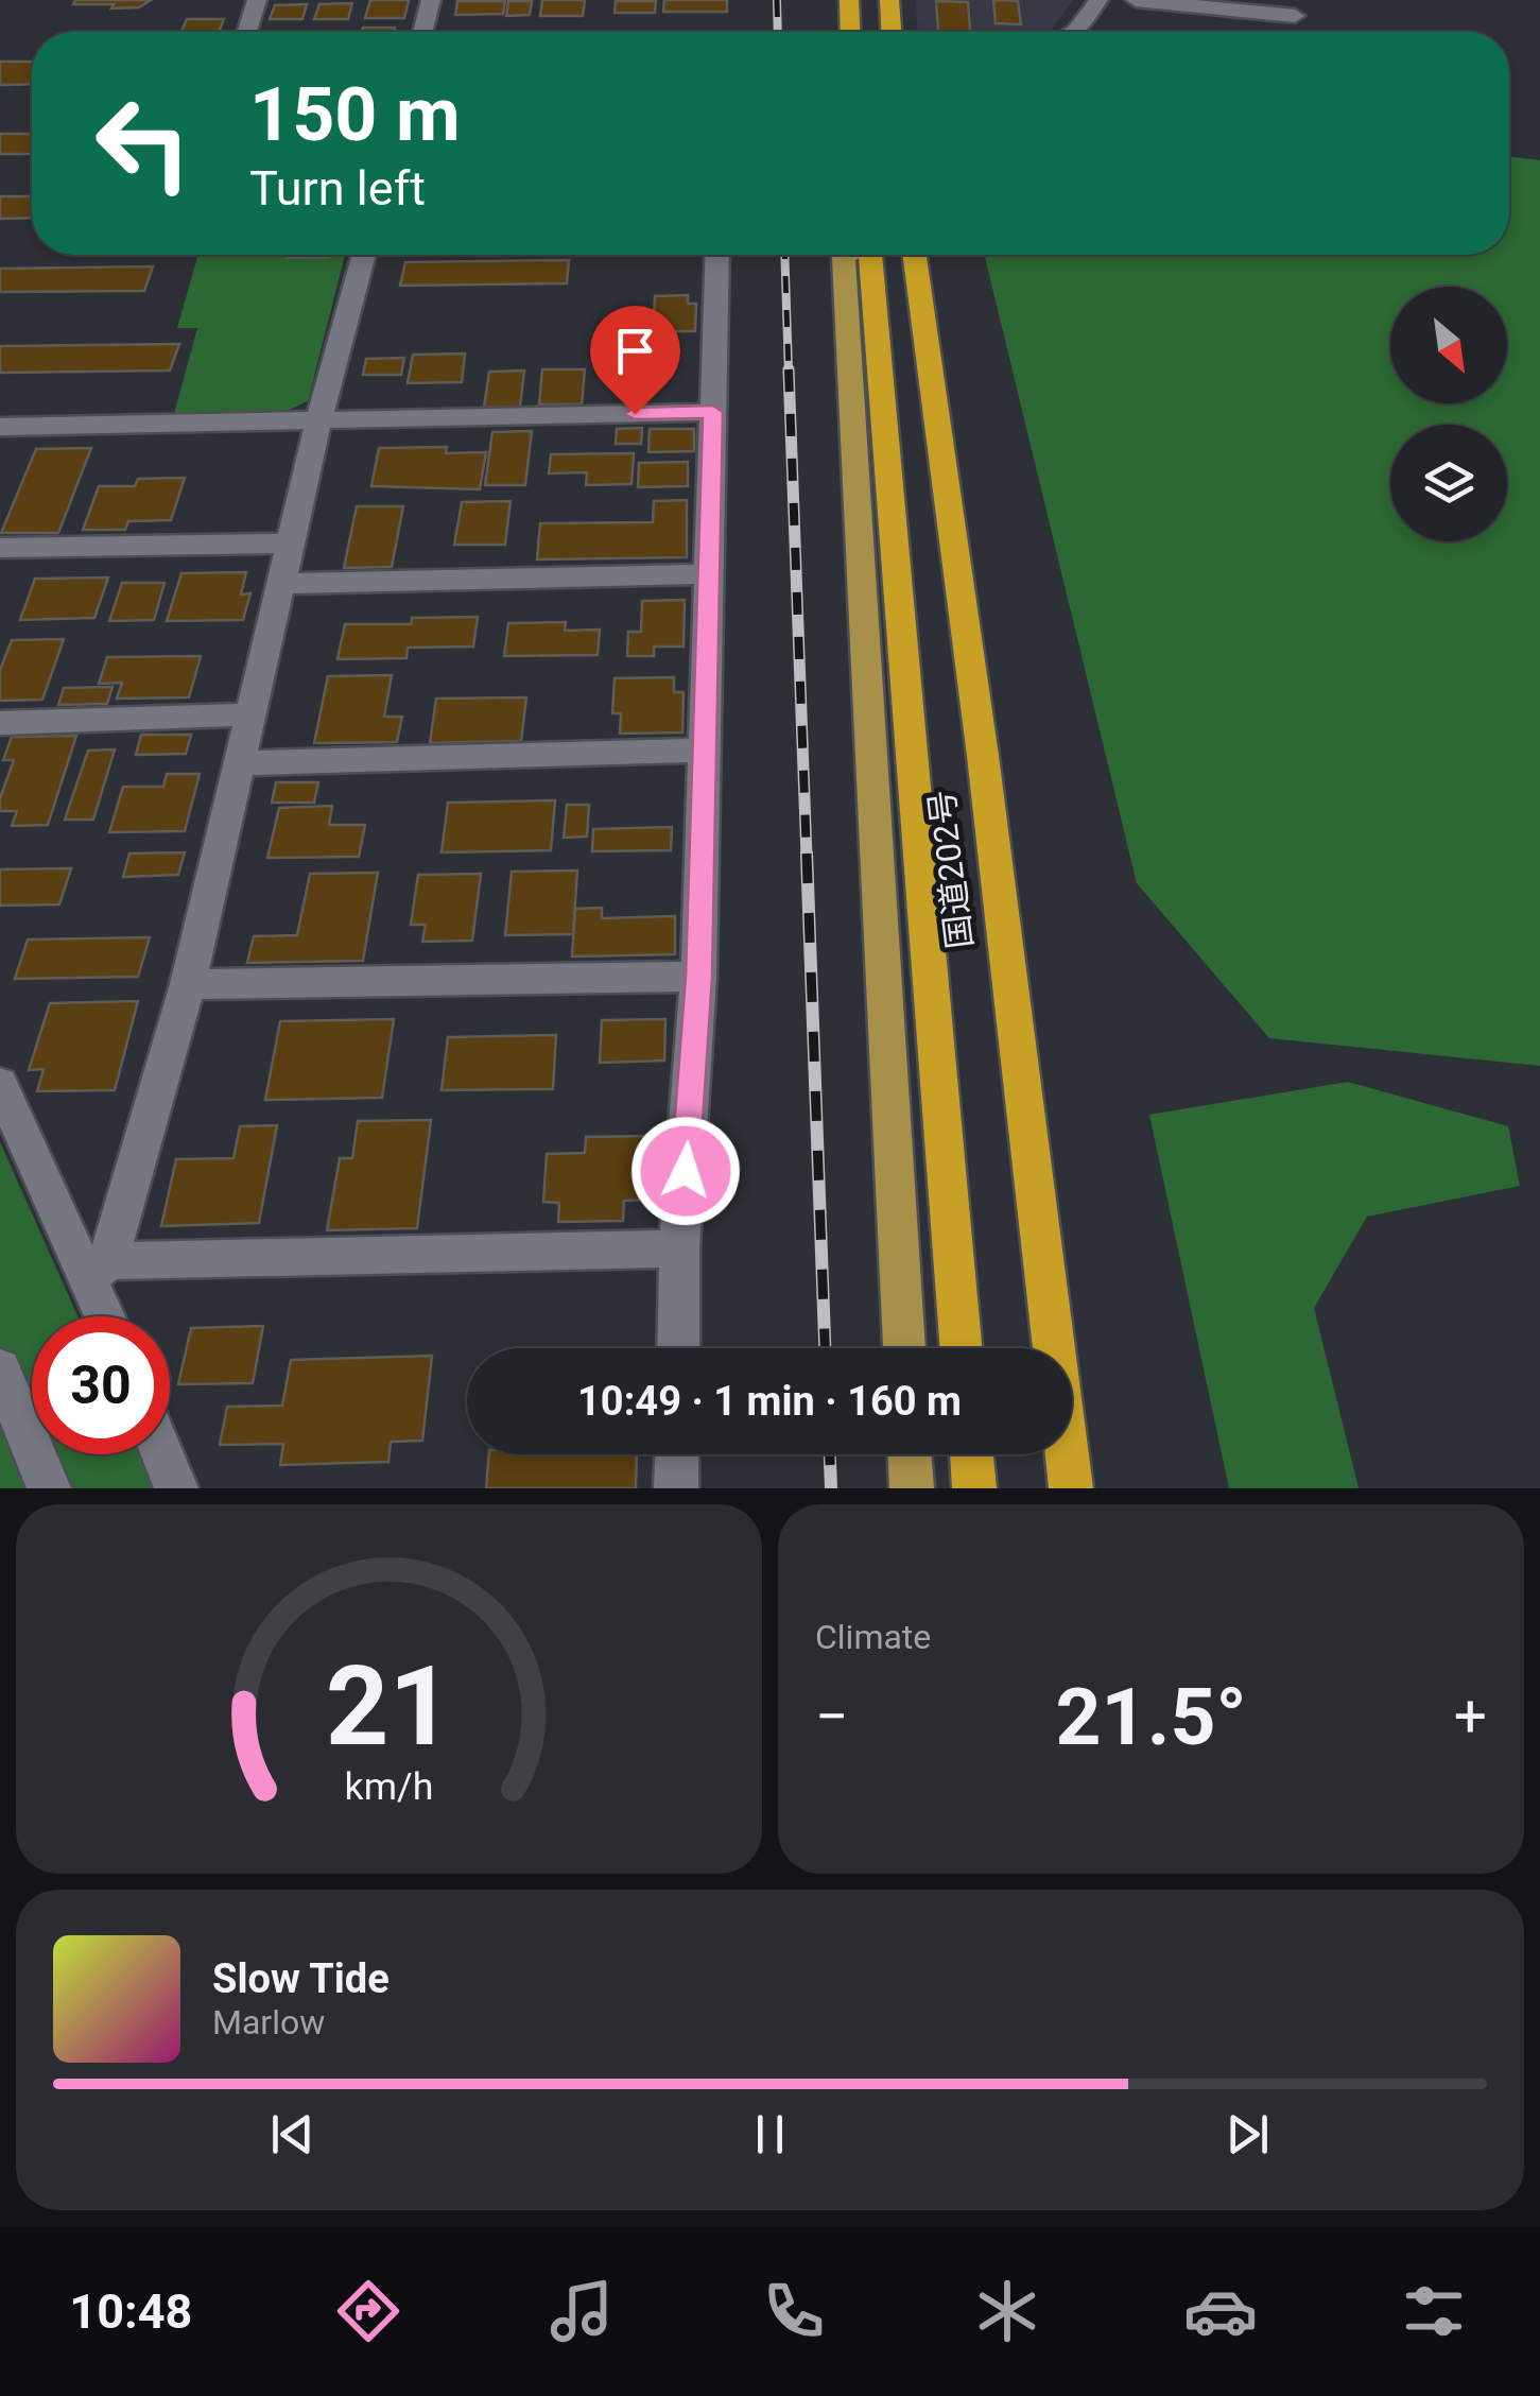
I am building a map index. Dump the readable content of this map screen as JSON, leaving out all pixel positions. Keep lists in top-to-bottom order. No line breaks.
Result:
{"streets":{"highway":["国道202号"]},"north":"bottom right","page":{"turn":["150 m","Turn left"],"limit":"30","trip":"10:49 · 1 min · 160 m","tile":"Climate","heat":["−","21.5°","+"],"song":["Slow Tide","Marlow"],"tabs":"10:48","gauge":["21","km/h"]}}
